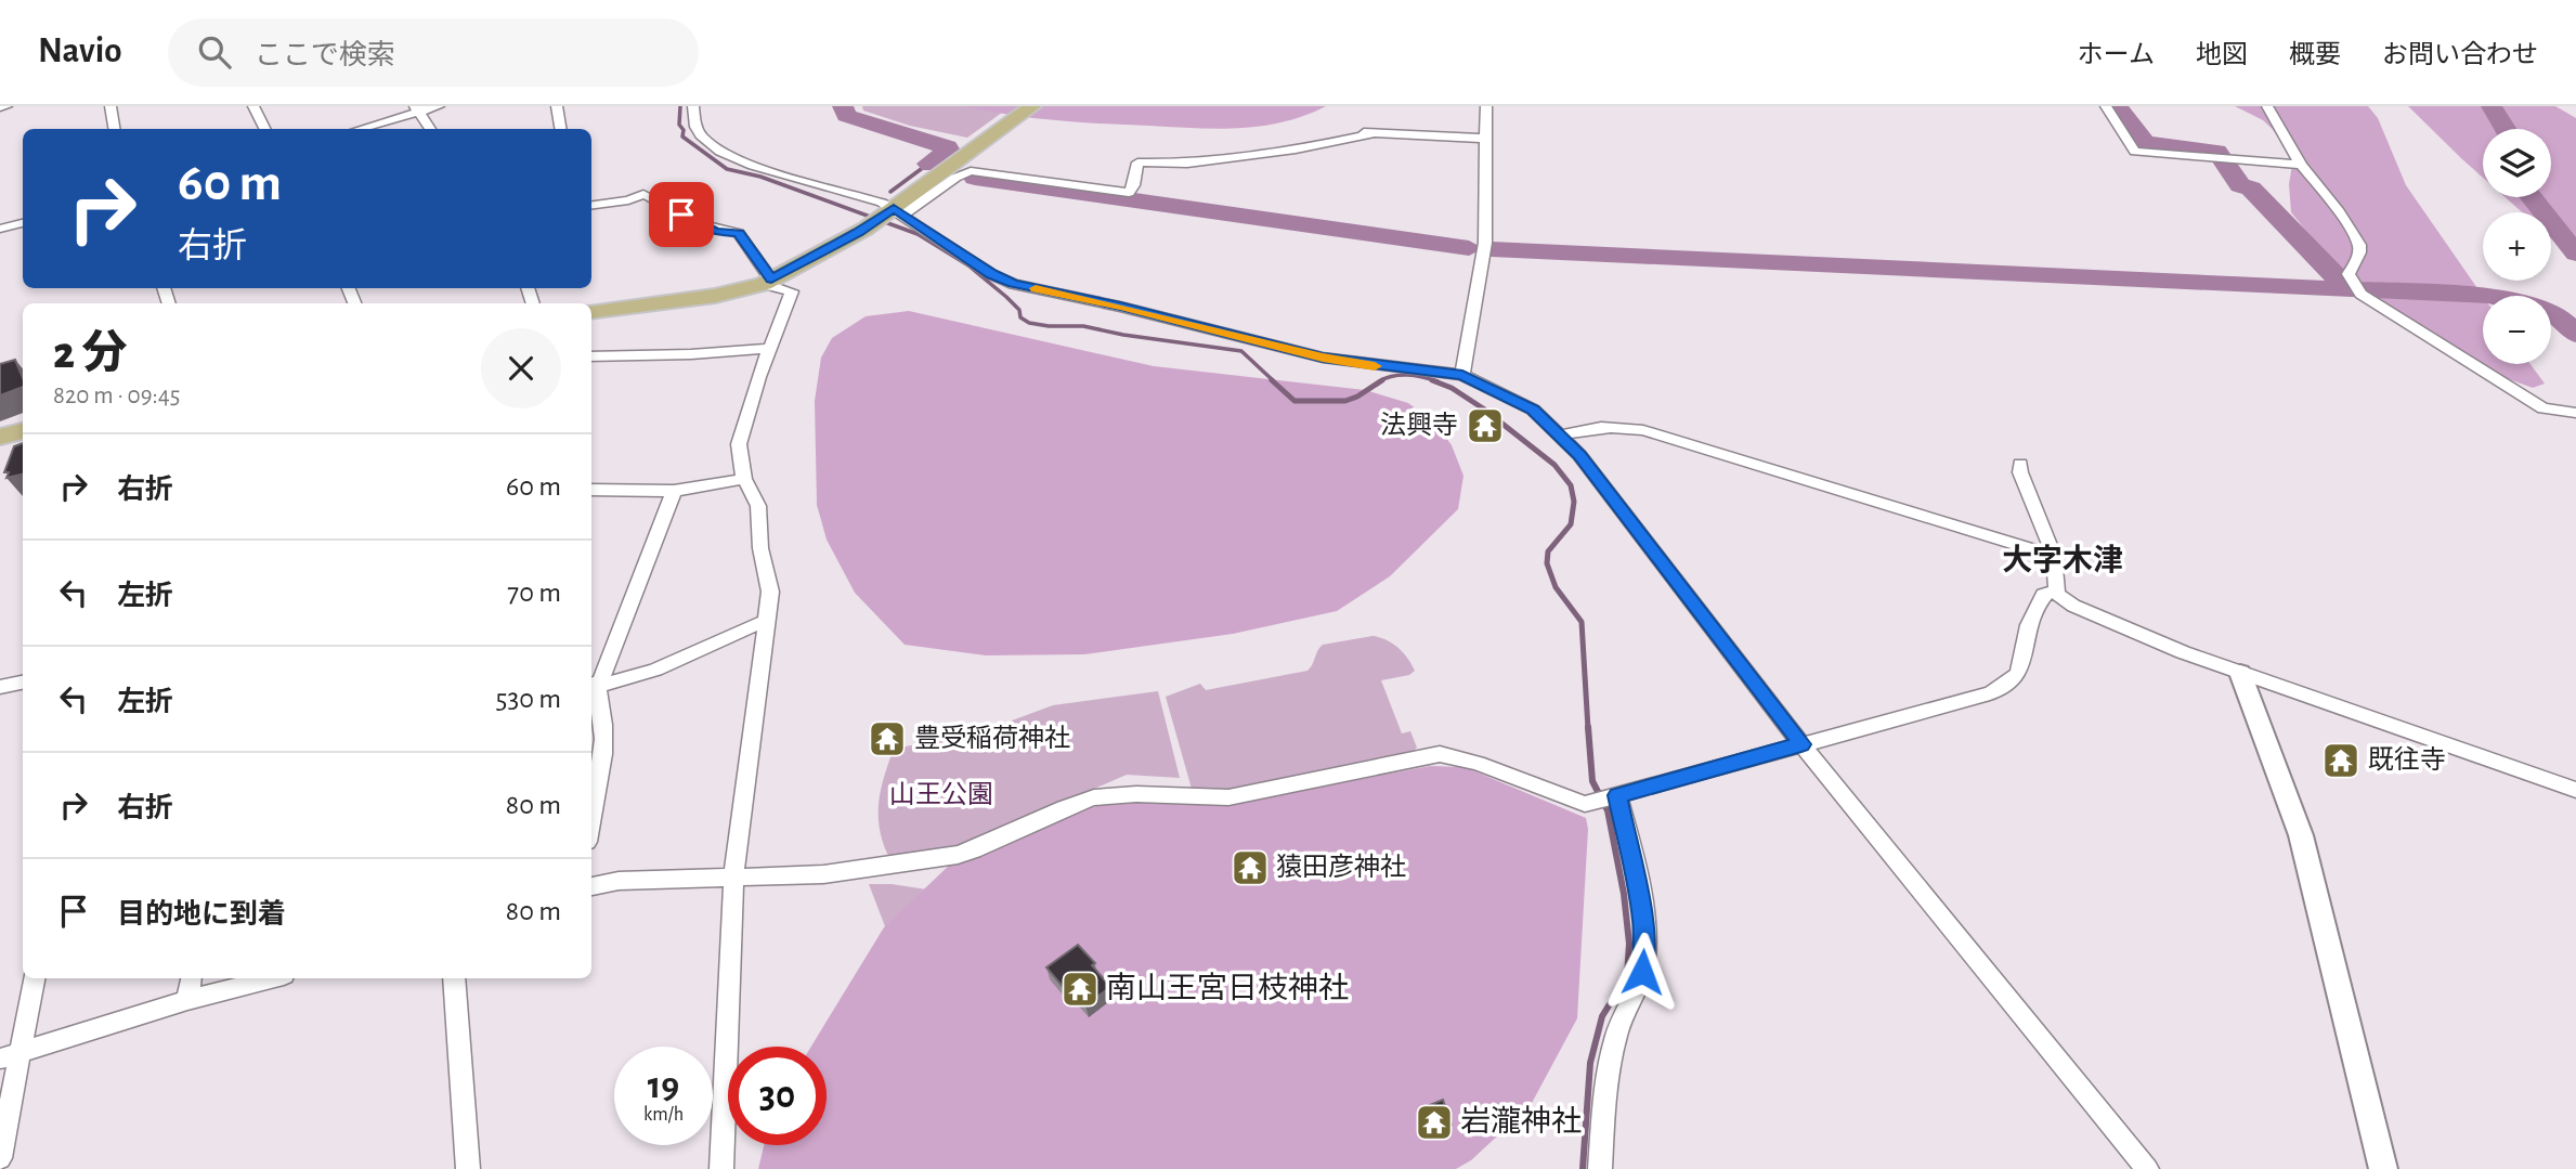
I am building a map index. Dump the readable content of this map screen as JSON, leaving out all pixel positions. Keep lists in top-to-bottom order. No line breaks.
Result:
{"districts":["大字木津"],"parks":["山王公園"],"places":{"temple":["法興寺","豊受稲荷神社","既往寺","猿田彦神社","南山王宮日枝神社","岩瀧神社"]},"page":{"header":"Navio","search":"ここで検索","nav":["ホーム","地図","概要","お問い合わせ"],"map_buttons":["+","−"],"turn":["60 m","右折"],"heading":["2 分","820 m · 09:45"],"list":[{"name":"右折","value":"60 m"},{"name":"左折","value":"70 m"},{"name":"左折","value":"530 m"},{"name":"右折","value":"80 m"},{"name":"目的地に到着","value":"80 m"}],"speed":"19 km/h","limit":"30"}}
